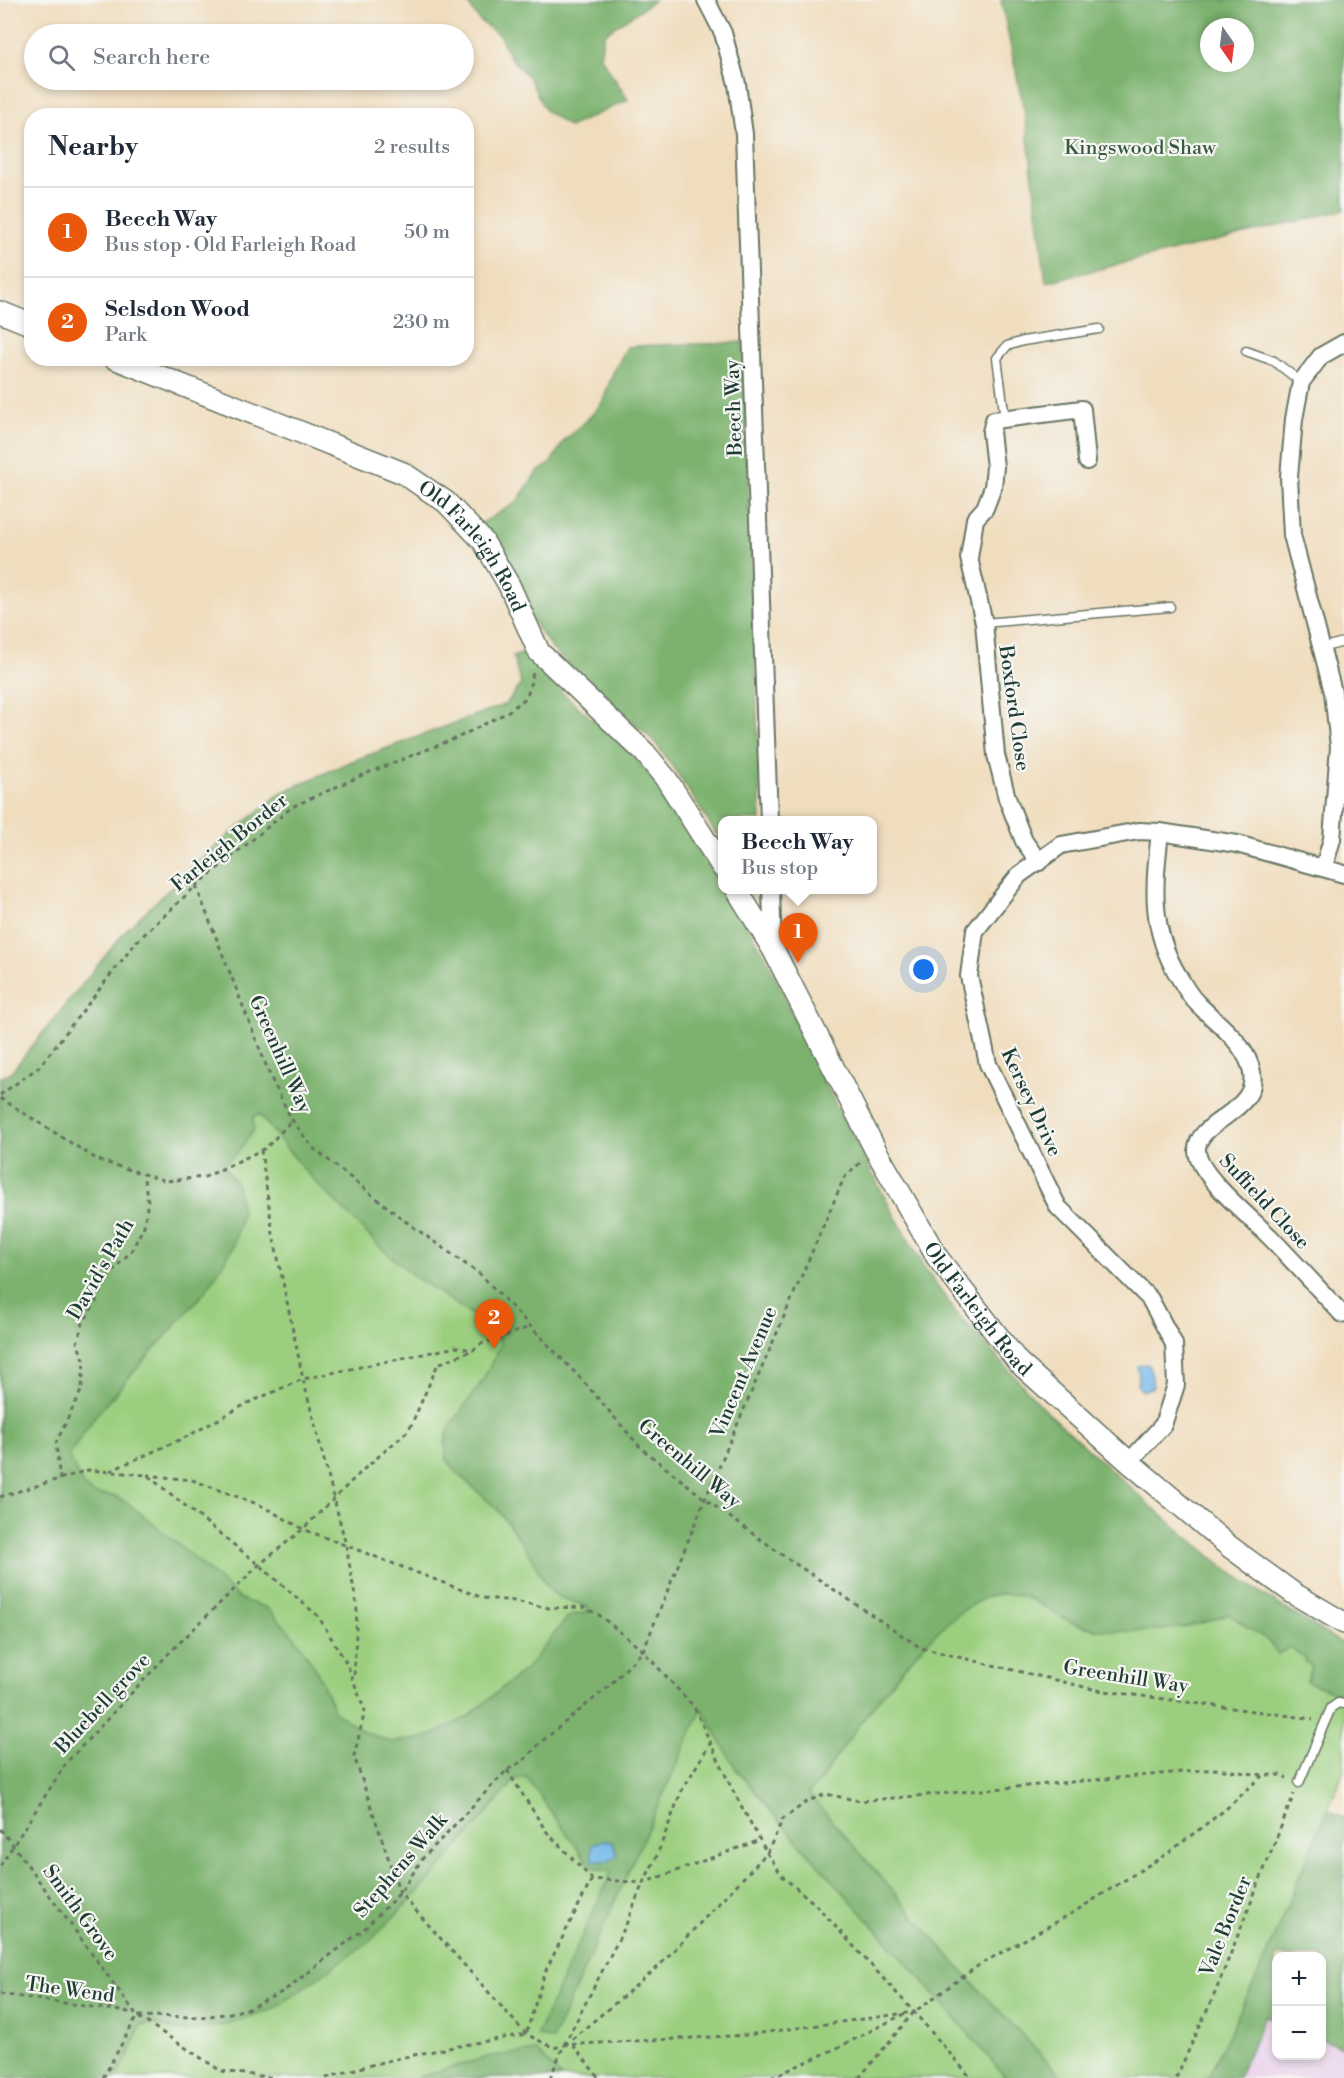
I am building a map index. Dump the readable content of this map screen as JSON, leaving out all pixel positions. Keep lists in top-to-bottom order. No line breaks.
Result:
{"streets":{"street":["Beech Way","Old Farleigh Road","Boxford Close","Kersey Drive","Suffield Close"],"path":["Farleigh Border","Greenhill Way","David's Path","Vincent Avenue","Bluebell grove","Stephens Walk","Smith Grove","Vale Border","The Wend"]},"crossings":[["Old Farleigh Road","Farleigh Border"],["Old Farleigh Road","Kersey Drive"],["Old Farleigh Road","Vincent Avenue"],["Boxford Close","Kersey Drive"],["Farleigh Border","Greenhill Way"],["Greenhill Way","Vincent Avenue"],["Greenhill Way","Bluebell grove"],["Kersey Drive","Suffield Close"],["Vincent Avenue","Stephens Walk"],["Bluebell grove","Smith Grove"],["Stephens Walk","Smith Grove"],["Stephens Walk","The Wend"],["Smith Grove","The Wend"]],"parks":["Kingswood Shaw"],"north":"bottom","page":{"search":"Search here","heading":["Nearby","2 results"],"list":[{"mark":"1","name":"Beech Way","note":"Bus stop · Old Farleigh Road","value":"50 m"},{"mark":"2","name":"Selsdon Wood","note":"Park","value":"230 m"}],"popup":["Beech Way","Bus stop"],"pins":["1","2"],"map_buttons":["+","−"]}}
